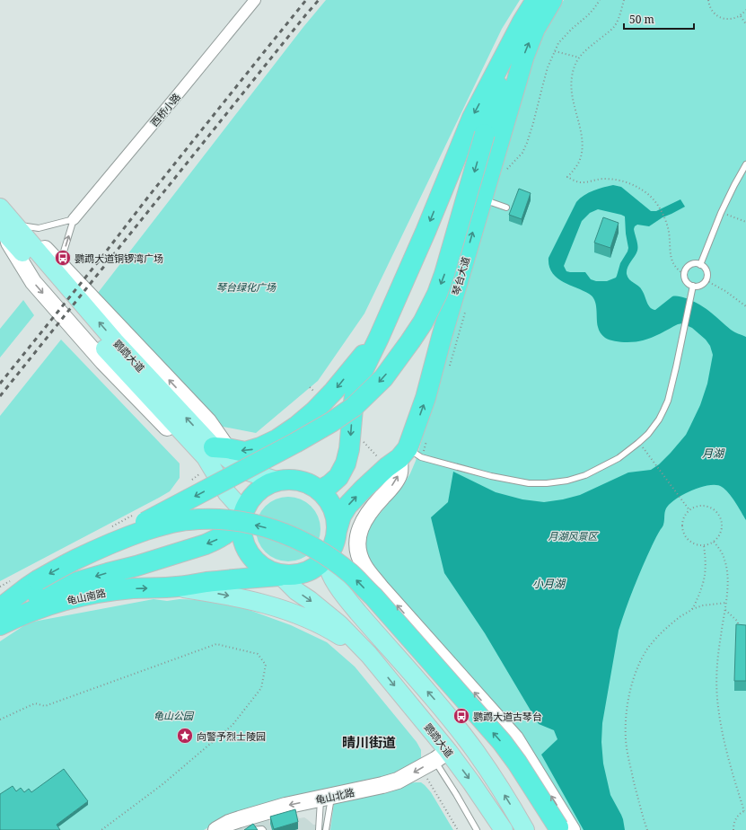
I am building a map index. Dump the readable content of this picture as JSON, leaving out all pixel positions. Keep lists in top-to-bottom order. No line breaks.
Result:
{"streets":{"highway":["琴台大道","龟山南路"],"main road":["鹦鹉大道","龟山北路"],"street":["西桥小路"]},"crossings":[["鹦鹉大道","龟山南路"],["鹦鹉大道","龟山北路"]],"one_way":["龟山北路"],"districts":["晴川街道"],"water":["月湖","小月湖"],"parks":["琴台绿化广场","月湖风景区","龟山公园"],"places":{"bus stop":["鹦鹉大道铜锣湾广场","鹦鹉大道古琴台"],"place":["向警予烈士陵园"]},"scale_bar":"50 m"}
